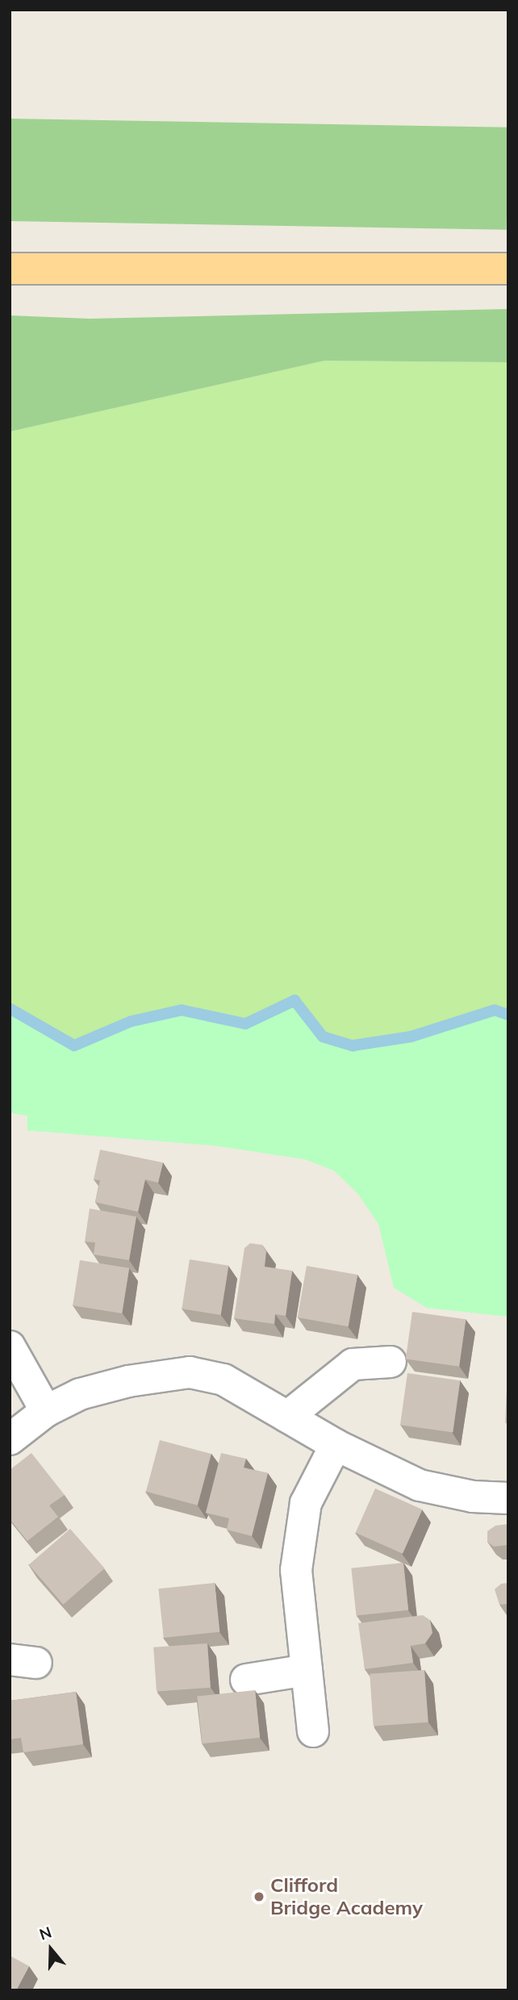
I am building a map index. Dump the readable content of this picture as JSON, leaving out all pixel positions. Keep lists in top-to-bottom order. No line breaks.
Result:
{"places":["Clifford Bridge Academy"],"north":"top"}
